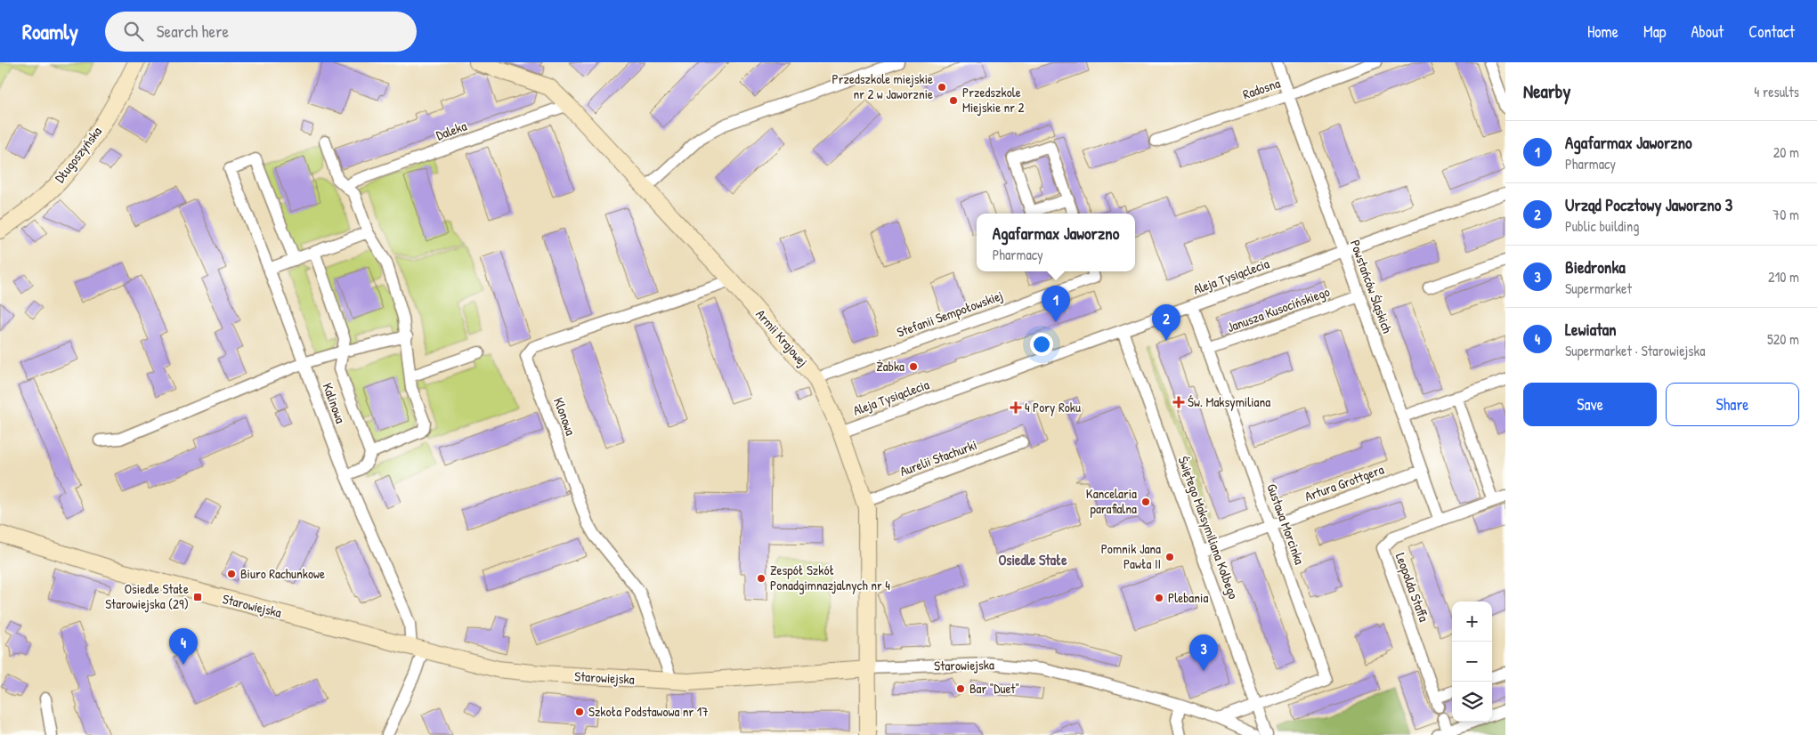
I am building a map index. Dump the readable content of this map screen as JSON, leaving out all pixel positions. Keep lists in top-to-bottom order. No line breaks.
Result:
{"streets":{"street":["Radosna","Daleka","Długoszyńska","Aleja Tysiąclecia","Powstańców Śląskich","Janusza Kusocińskiego","Stefanii Sempołowskiej","Armii Krajowej","Kalinowa","Klonowa","Aurelii Stachurki","Artura Grottgera","Gustawa Morcinka","Świętego Maksymiliana Kolbego","Leopolda Staffa","Starowiejska"]},"crossings":[["Radosna","Powstańców Śląskich"],["Daleka","Armii Krajowej"],["Aleja Tysiąclecia","Powstańców Śląskich"],["Aleja Tysiąclecia","Armii Krajowej"],["Aleja Tysiąclecia","Gustawa Morcinka"],["Aleja Tysiąclecia","Świętego Maksymiliana Kolbego"],["Powstańców Śląskich","Janusza Kusocińskiego"],["Powstańców Śląskich","Artura Grottgera"],["Powstańców Śląskich","Leopolda Staffa"],["Janusza Kusocińskiego","Gustawa Morcinka"],["Stefanii Sempołowskiej","Armii Krajowej"],["Armii Krajowej","Klonowa"],["Armii Krajowej","Aurelii Stachurki"],["Armii Krajowej","Starowiejska"],["Kalinowa","Starowiejska"],["Klonowa","Starowiejska"],["Artura Grottgera","Gustawa Morcinka"],["Artura Grottgera","Świętego Maksymiliana Kolbego"],["Gustawa Morcinka","Świętego Maksymiliana Kolbego"]],"districts":["Osiedle Stałe"],"places":{"other":["Przedszkole miejskie nr 2 w Jaworznie","Przedszkole Miejskie nr 2","Żabka","Kancelaria parafialna","Pomnik Jana Pawła II","Biuro Rachunkowe","Zespół Szkół Ponadgimnazjalnych nr 4","Plebania","Bar \"Duet\"","Szkoła Podstawowa nr 17"],"health":["Św. Maksymiliana","4 Pory Roku"],"transit":["Osiedle Stałe Starowiejska (29)"]},"page":{"header":"Roamly","search":"Search here","nav":["Home","Map","About","Contact"],"heading":["Nearby","4 results"],"list":[{"mark":"1","name":"Agafarmax Jaworzno","note":"Pharmacy","value":"20 m"},{"mark":"2","name":"Urząd Pocztowy Jaworzno 3","note":"Public building","value":"70 m"},{"mark":"3","name":"Biedronka","note":"Supermarket","value":"210 m"},{"mark":"4","name":"Lewiatan","note":"Supermarket · Starowiejska","value":"520 m"}],"popup":["Agafarmax Jaworzno","Pharmacy"],"pins":["1","2","4","3"],"buttons":["Save","Share"],"map_buttons":["+","−"]}}
